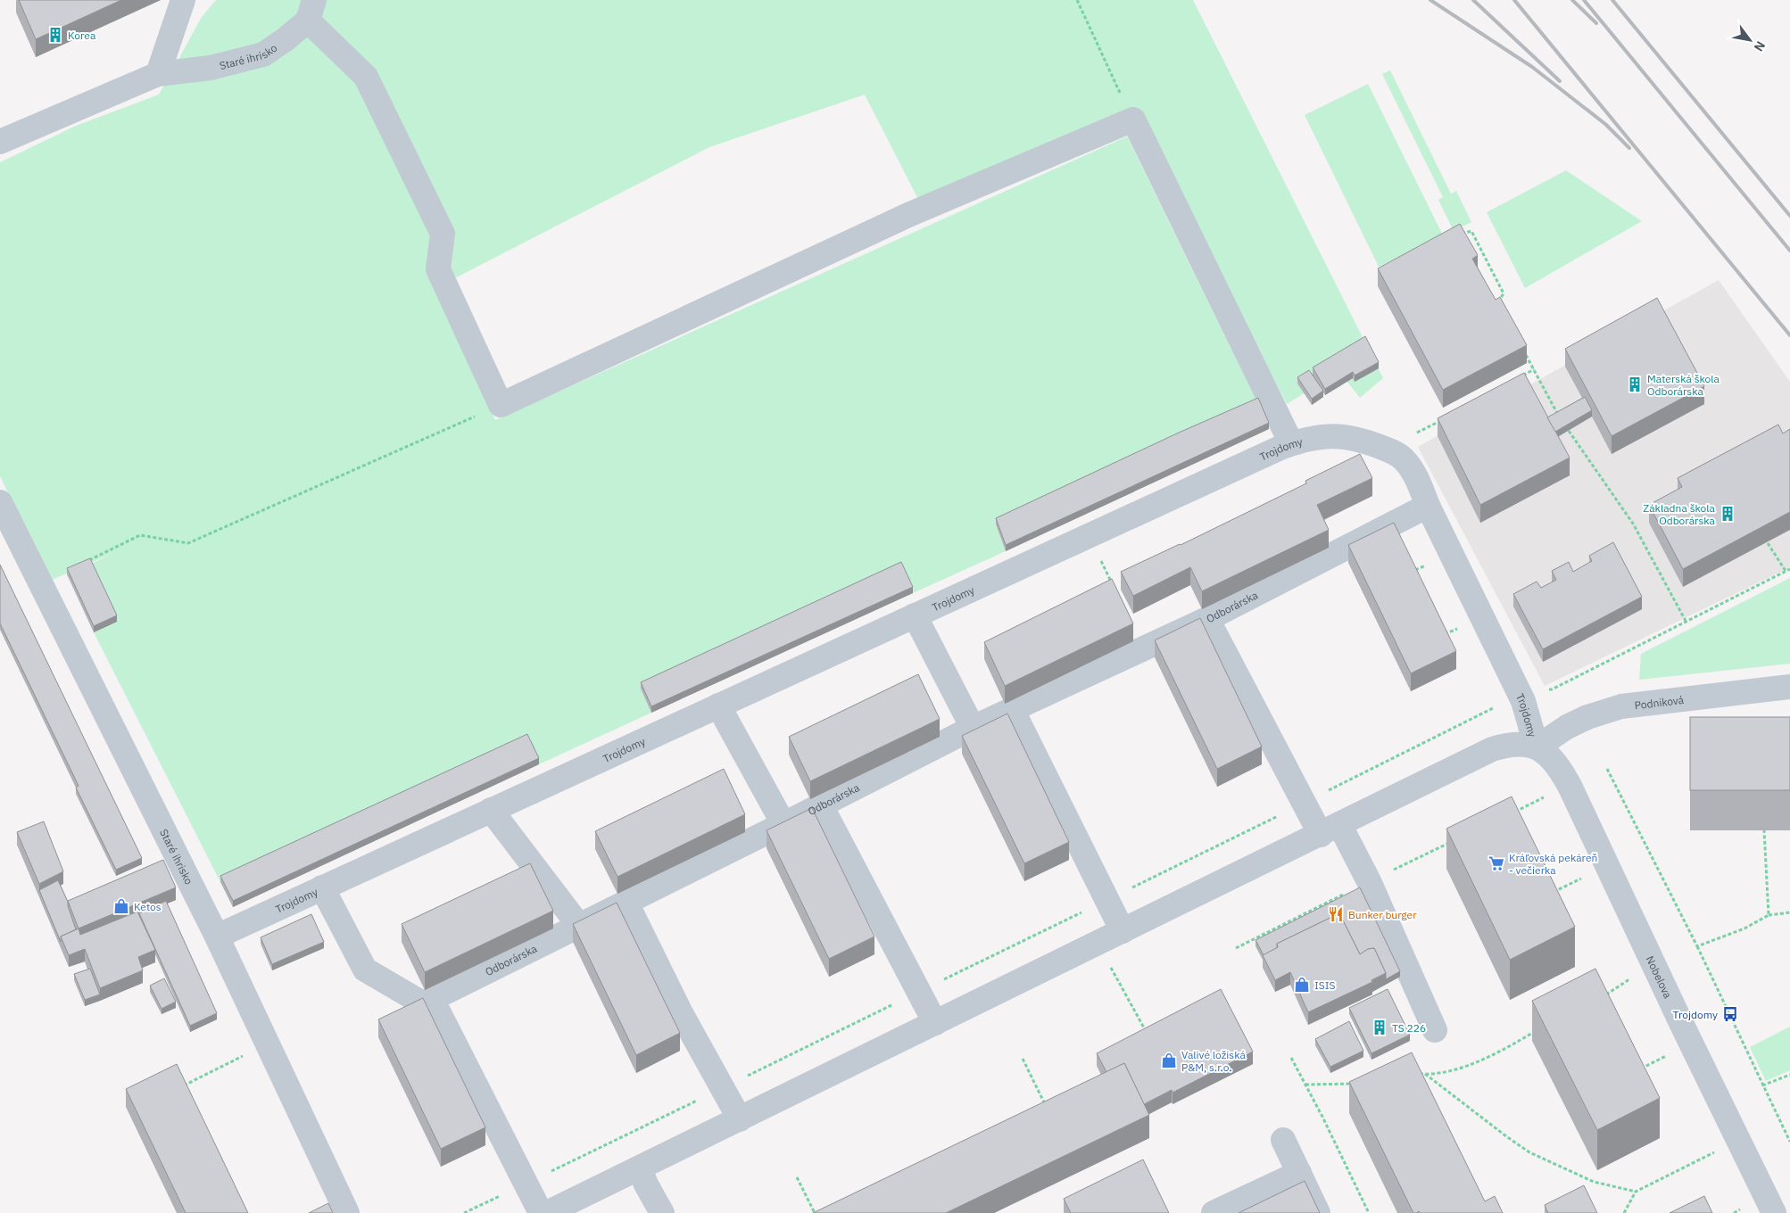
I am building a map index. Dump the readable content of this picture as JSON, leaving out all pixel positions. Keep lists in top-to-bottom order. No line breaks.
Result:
{"streets":{"street":["Staré ihrisko","Trojdomy","Odborárska","Podniková","Nobelova"]},"crossings":[["Staré ihrisko","Trojdomy"],["Trojdomy","Odborárska"],["Trojdomy","Podniková"],["Trojdomy","Nobelova"],["Podniková","Nobelova"]],"places":{"building":["Korea","Materská škola Odborárska","Základna škola Odborárska","TS 226"],"supermarket":["Kráľovská pekáreň - večierka"],"shop":["Ketos","ISIS","Valivé ložiská P&M, s.r.o."],"restaurant":["Bunker burger"],"bus stop":["Trojdomy"]},"north":"bottom right"}
